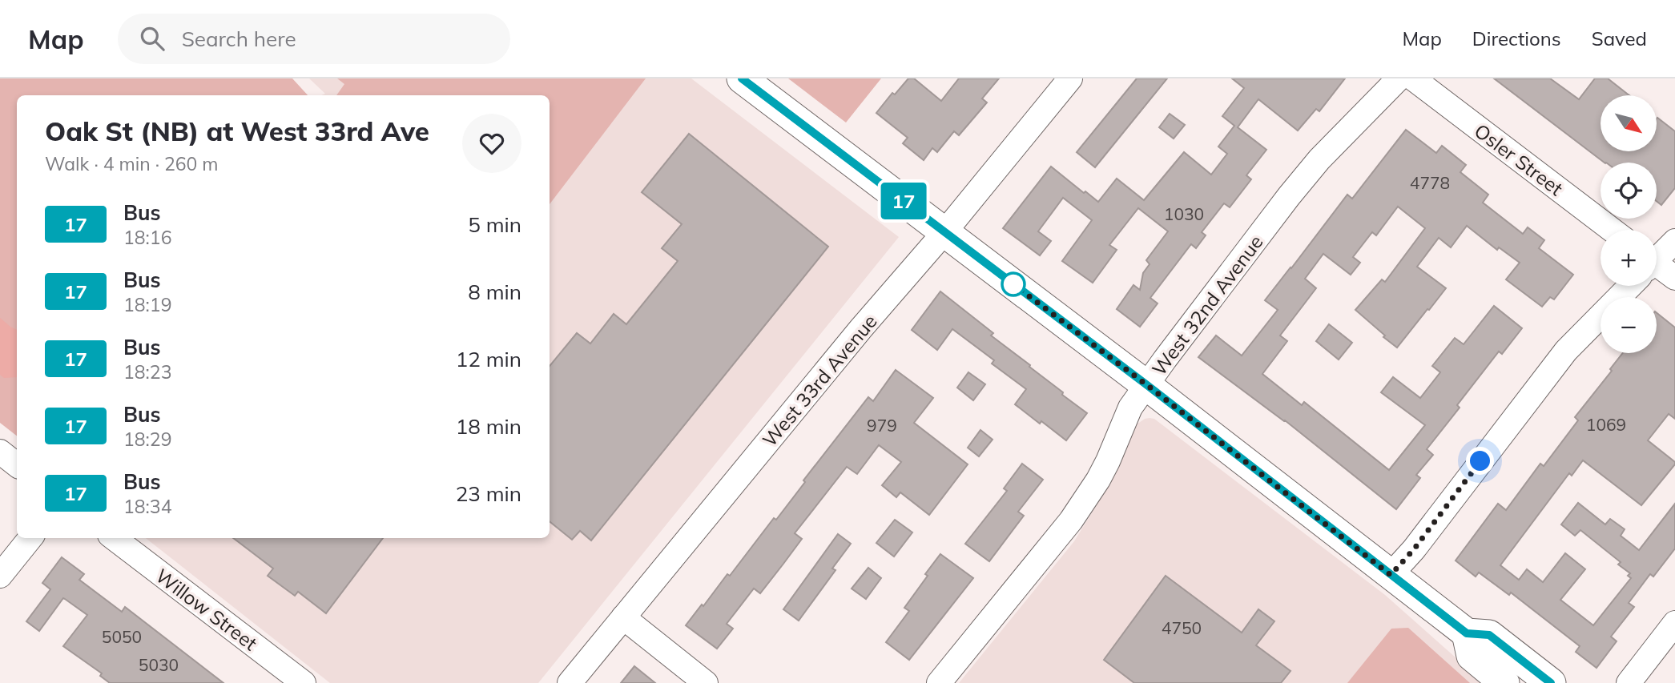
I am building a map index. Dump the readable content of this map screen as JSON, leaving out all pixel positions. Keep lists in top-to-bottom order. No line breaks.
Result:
{"streets":{"street":["Osler Street","West 32nd Avenue","West 33rd Avenue","Willow Street"]},"lines":["bus line 17"],"house_numbers":["4778","1030","1069","979","4750","5050","5030"],"north":"bottom right","page":{"header":"Map","search":"Search here","nav":["Map","Directions","Saved"],"on_map":"17","map_buttons":["+","−"],"heading":["Oak St (NB) at West 33rd Ave","Walk · 4 min · 260 m"],"list":[{"mark":"17","name":"Bus","note":"18:16","value":"5 min"},{"mark":"17","name":"Bus","note":"18:19","value":"8 min"},{"mark":"17","name":"Bus","note":"18:23","value":"12 min"},{"mark":"17","name":"Bus","note":"18:29","value":"18 min"},{"mark":"17","name":"Bus","note":"18:34","value":"23 min"}]}}
